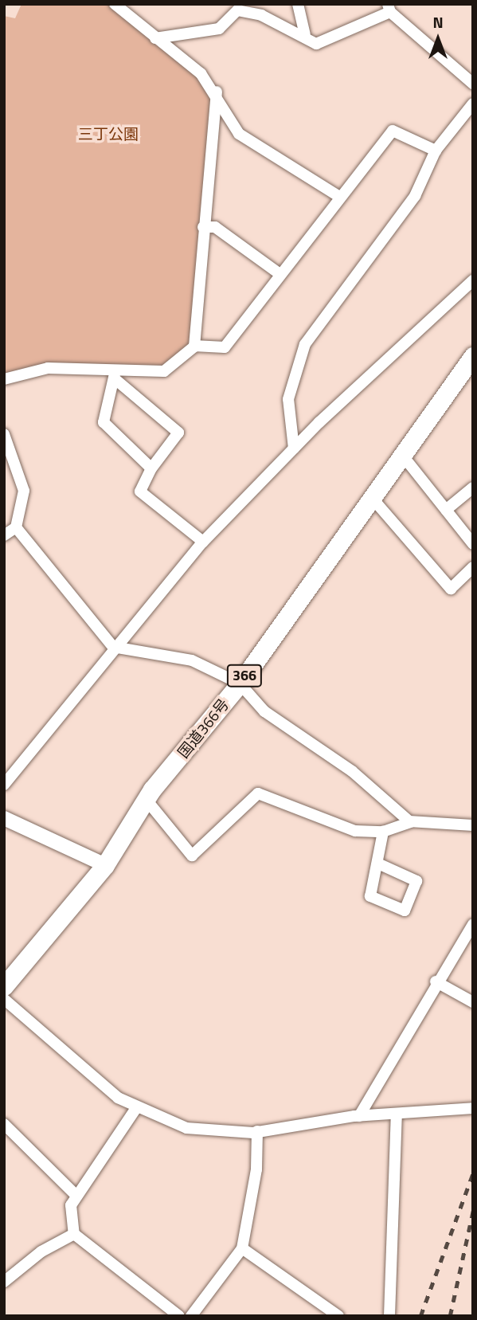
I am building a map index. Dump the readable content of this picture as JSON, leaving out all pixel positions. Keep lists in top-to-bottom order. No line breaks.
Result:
{"streets":{"highway":["366","国道366号"]},"parks":["三丁公園"],"north":"top"}
